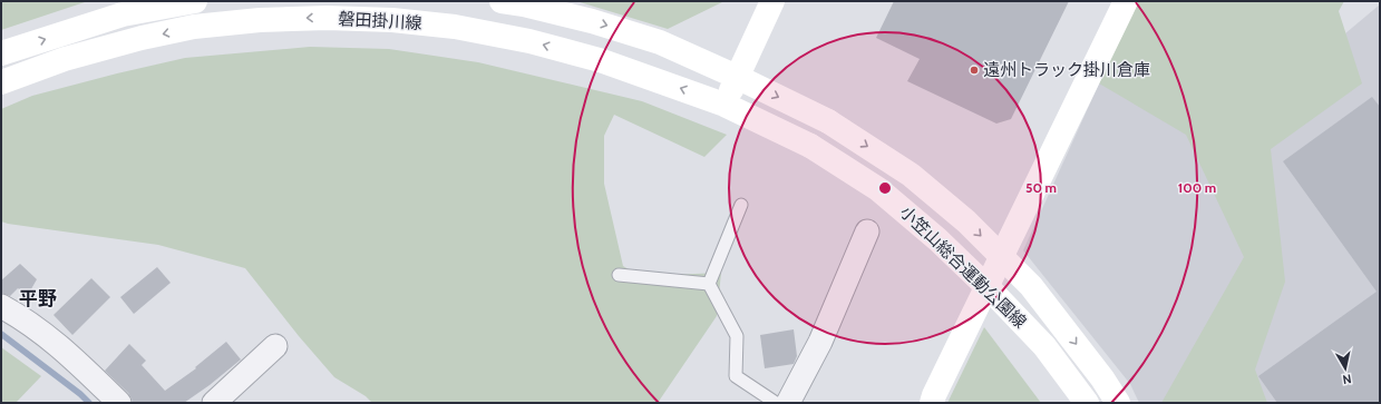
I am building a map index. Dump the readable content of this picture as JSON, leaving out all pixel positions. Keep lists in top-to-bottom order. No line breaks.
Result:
{"streets":{"main road":["磐田掛川線","小笠山総合運動公園線"]},"crossings":[["磐田掛川線","小笠山総合運動公園線"]],"districts":["平野"],"places":["遠州トラック掛川倉庫"],"north":"bottom","rings":["50 m","100 m"]}
